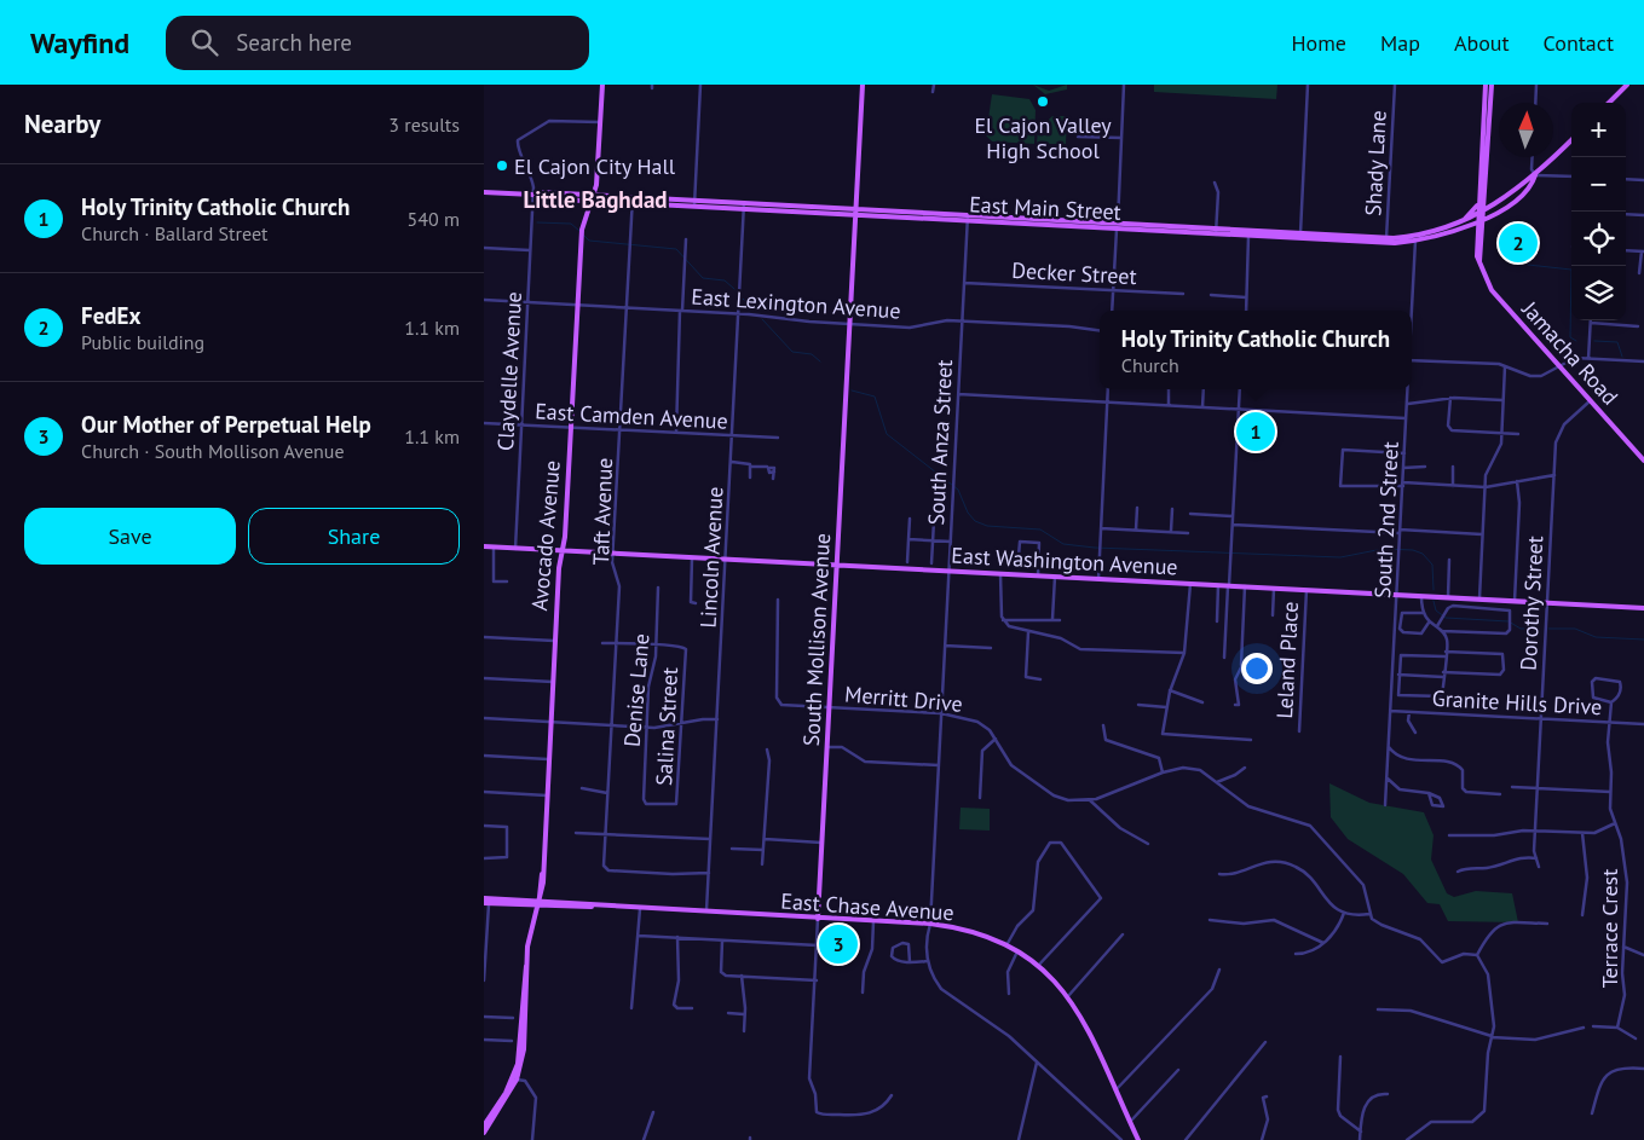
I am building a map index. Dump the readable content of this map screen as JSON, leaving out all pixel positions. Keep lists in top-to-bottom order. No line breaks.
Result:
{"streets":{"main road":["East Main Street","Jamacha Road","Avocado Avenue","East Washington Avenue","South Mollison Avenue","East Chase Avenue"],"street":["Shady Lane","Decker Street","East Lexington Avenue","Claydelle Avenue","East Camden Avenue","South Anza Street","Taft Avenue","South 2nd Street","Lincoln Avenue","Dorothy Street","Leland Place","Denise Lane","Merritt Drive","Granite Hills Drive","Salina Street","Terrace Crest"]},"crossings":[["Shady Lane","East Main Street"],["East Main Street","Jamacha Road"],["East Main Street","Claydelle Avenue"],["East Main Street","South Anza Street"],["East Main Street","Taft Avenue"],["East Main Street","South 2nd Street"],["East Main Street","Avocado Avenue"],["East Main Street","Lincoln Avenue"],["East Main Street","South Mollison Avenue"],["Decker Street","South Anza Street"],["East Lexington Avenue","Claydelle Avenue"],["East Lexington Avenue","South Anza Street"],["East Lexington Avenue","Taft Avenue"],["East Lexington Avenue","Avocado Avenue"],["East Lexington Avenue","Lincoln Avenue"],["East Lexington Avenue","South Mollison Avenue"],["Jamacha Road","Dorothy Street"],["Claydelle Avenue","East Camden Avenue"],["Claydelle Avenue","Avocado Avenue"],["Claydelle Avenue","East Washington Avenue"],["East Camden Avenue","Taft Avenue"],["East Camden Avenue","Avocado Avenue"],["East Camden Avenue","Lincoln Avenue"],["South Anza Street","East Washington Avenue"],["South Anza Street","Merritt Drive"],["South Anza Street","East Chase Avenue"],["Taft Avenue","Lincoln Avenue"],["Taft Avenue","East Washington Avenue"],["South 2nd Street","East Washington Avenue"],["South 2nd Street","Granite Hills Drive"],["Avocado Avenue","East Washington Avenue"],["Avocado Avenue","East Chase Avenue"],["Lincoln Avenue","East Washington Avenue"],["Lincoln Avenue","East Chase Avenue"],["East Washington Avenue","Dorothy Street"],["East Washington Avenue","South Mollison Avenue"],["East Washington Avenue","Leland Place"],["Dorothy Street","Granite Hills Drive"],["South Mollison Avenue","Merritt Drive"],["South Mollison Avenue","East Chase Avenue"],["Denise Lane","Salina Street"],["Granite Hills Drive","Terrace Crest"]],"districts":["Little Baghdad"],"places":["El Cajon Valley High School","El Cajon City Hall"],"north":"top","page":{"header":"Wayfind","search":"Search here","nav":["Home","Map","About","Contact"],"heading":["Nearby","3 results"],"map_buttons":["+","−"],"list":[{"mark":"1","name":"Holy Trinity Catholic Church","note":"Church · Ballard Street","value":"540 m"},{"mark":"2","name":"FedEx","note":"Public building","value":"1.1 km"},{"mark":"3","name":"Our Mother of Perpetual Help","note":"Church · South Mollison Avenue","value":"1.1 km"}],"pins":["2","1","3"],"popup":["Holy Trinity Catholic Church","Church"],"buttons":["Save","Share"]}}
